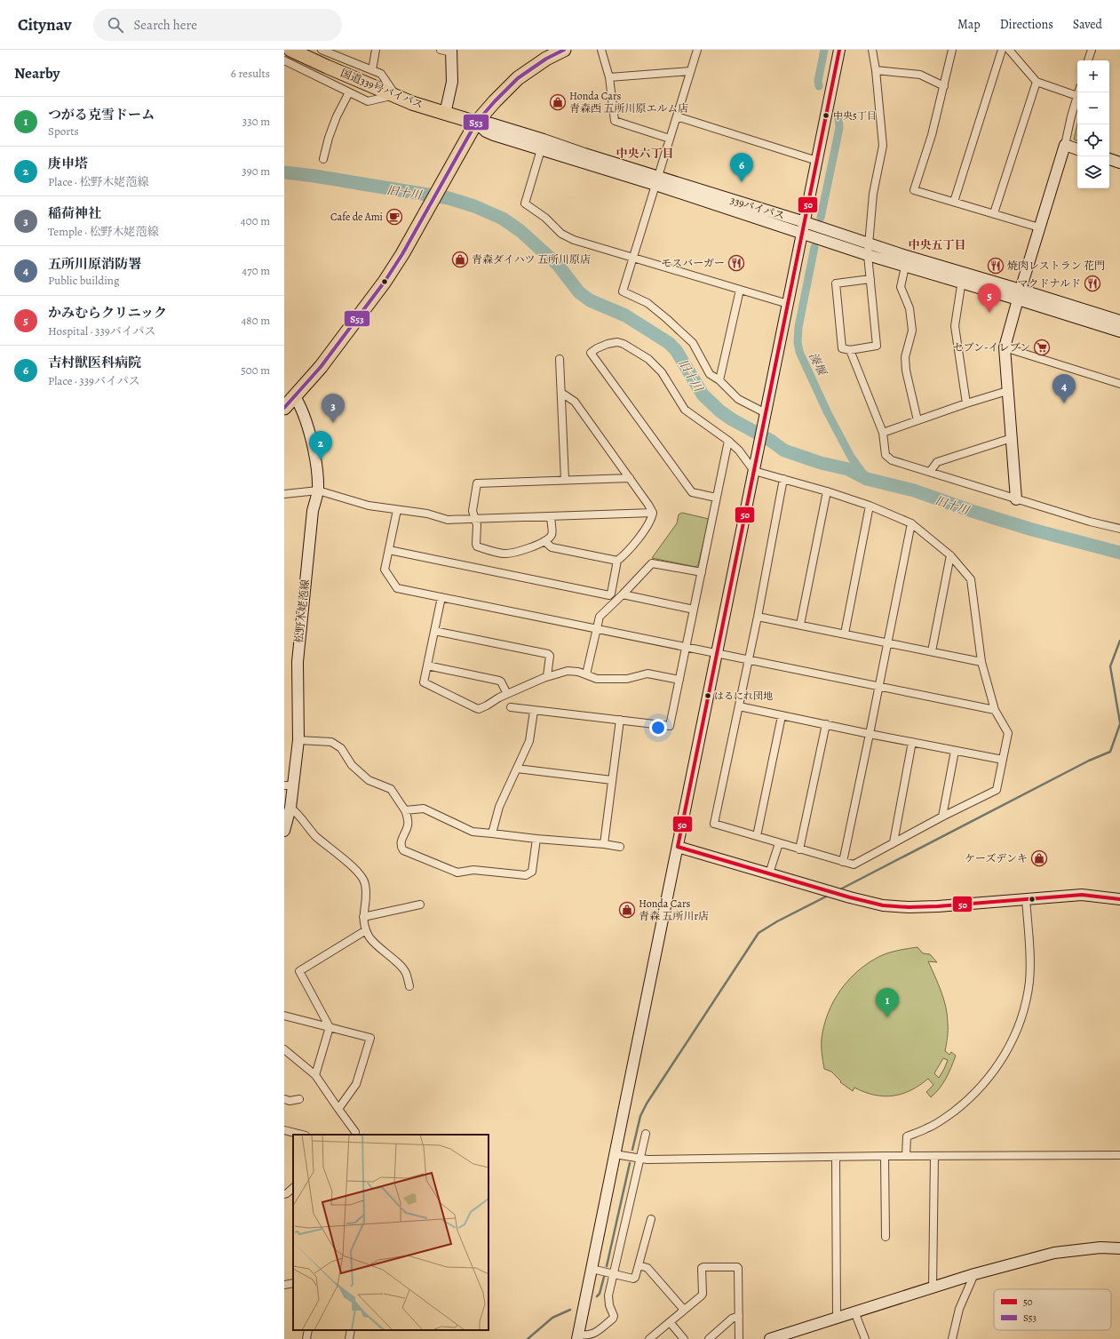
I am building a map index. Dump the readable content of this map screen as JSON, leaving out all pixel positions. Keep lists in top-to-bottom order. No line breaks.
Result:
{"streets":{"highway":["国道339号バイパス"],"street":["339バイパス","松野木姥萢線"]},"crossings":[["国道339号バイパス","339バイパス"]],"districts":["中央六丁目","中央五丁目"],"water":["旧十川","湊堰"],"places":{"shop":["Honda Cars 青森西 五所川原エルム店","青森ダイハツ 五所川原店","ケーズデンキ","Honda Cars 青森 五所川r店"],"other":["中央5丁目","はるにれ団地"],"cafe":["Cafe de Ami"],"restaurant":["モスバーガー","焼肉レストラン 花門","マクドナルド"],"supermarket":["セブン-イレブン"]},"lines":["transit line 50","transit line S53"],"legend":["50","S53"],"page":{"header":"Citynav","search":"Search here","nav":["Map","Directions","Saved"],"heading":["Nearby","6 results"],"map_buttons":["+","−"],"list":[{"mark":"1","name":"つがる克雪ドーム","note":"Sports","value":"330 m"},{"mark":"2","name":"庚申塔","note":"Place · 松野木姥萢線","value":"390 m"},{"mark":"3","name":"稲荷神社","note":"Temple · 松野木姥萢線","value":"400 m"},{"mark":"4","name":"五所川原消防署","note":"Public building","value":"470 m"},{"mark":"5","name":"かみむらクリニック","note":"Hospital · 339バイパス","value":"480 m"},{"mark":"6","name":"吉村獣医科病院","note":"Place · 339バイパス","value":"500 m"}],"pins":["6","5","4","3","2","1"]}}
